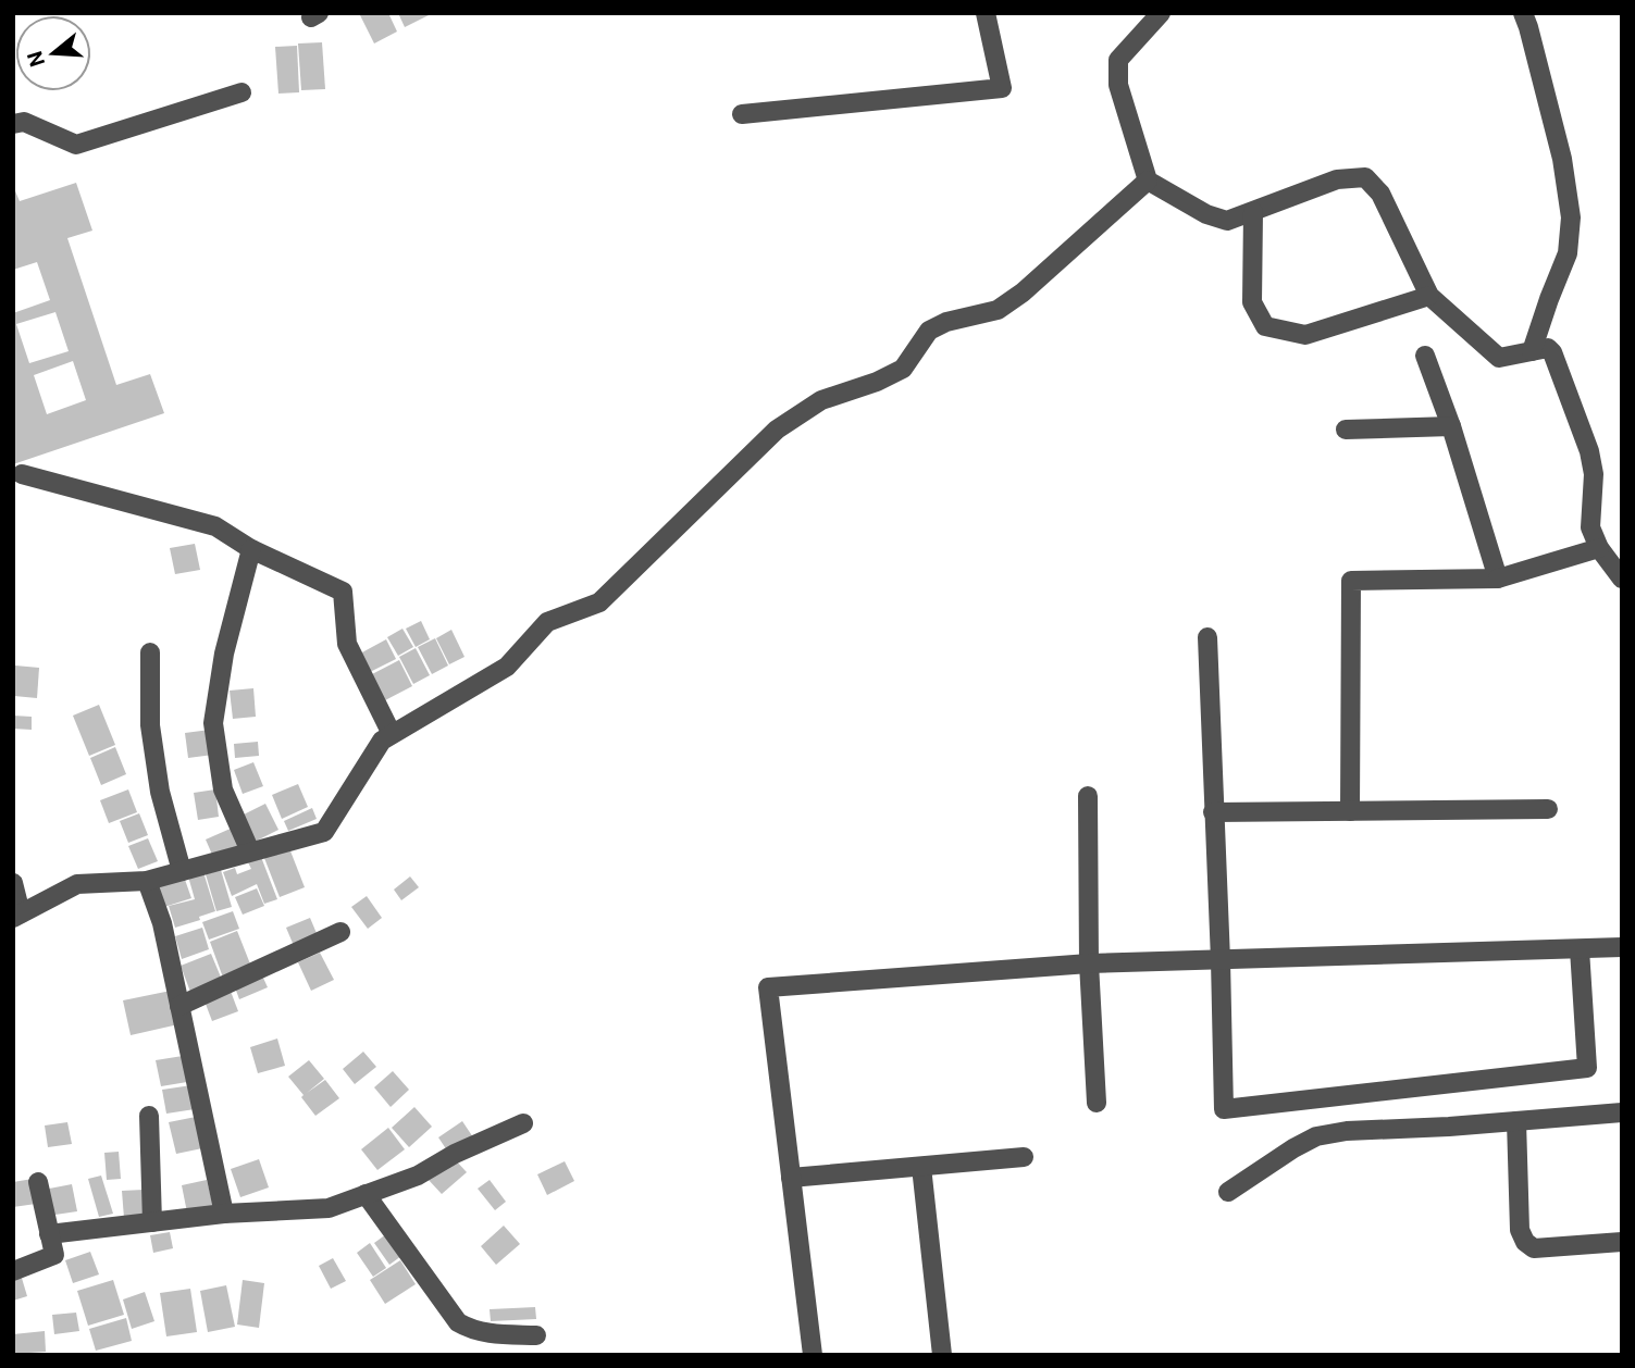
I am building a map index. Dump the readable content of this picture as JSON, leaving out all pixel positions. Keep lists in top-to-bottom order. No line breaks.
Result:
{"north":"left"}
